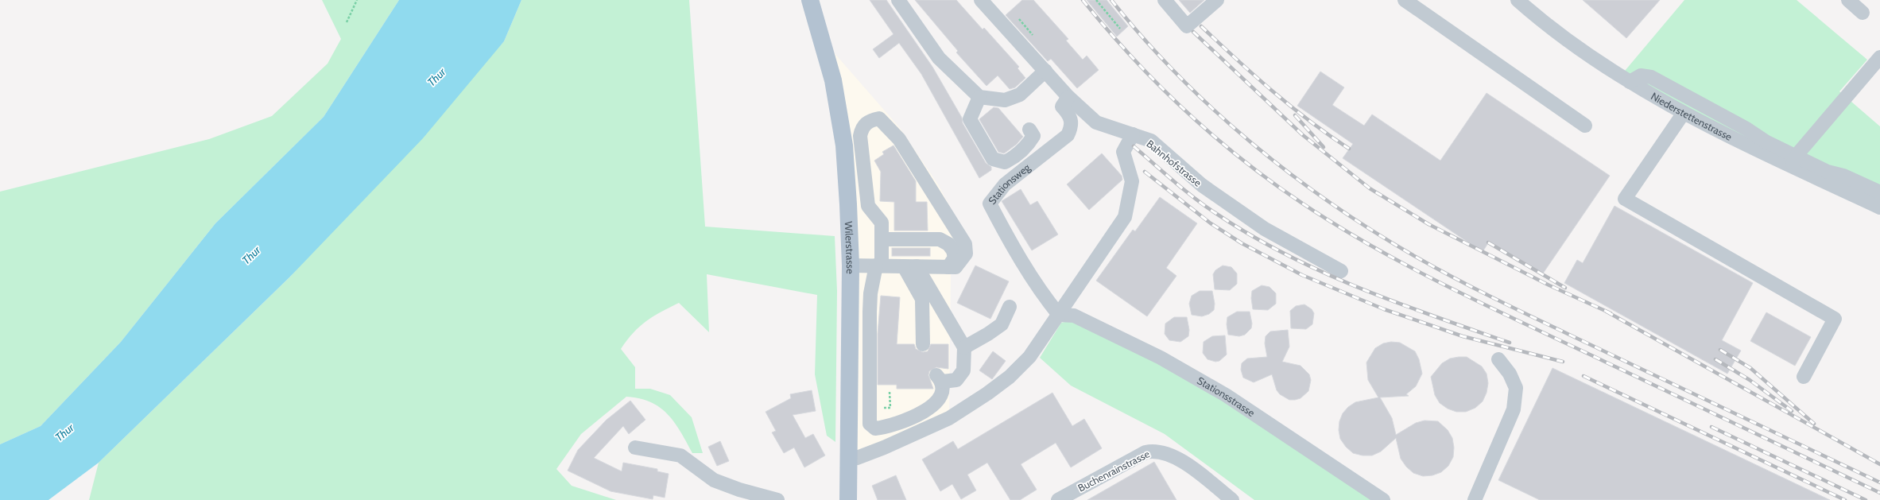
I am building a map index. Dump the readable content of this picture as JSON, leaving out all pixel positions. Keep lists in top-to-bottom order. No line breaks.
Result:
{"streets":{"main road":["Wilerstrasse"],"street":["Niederstettenstrasse","Bahnhofstrasse","Stationsweg","Stationsstrasse","Buchenrainstrasse"]},"crossings":[["Bahnhofstrasse","Stationsweg"],["Stationsweg","Stationsstrasse"]],"water":["Thur"]}
